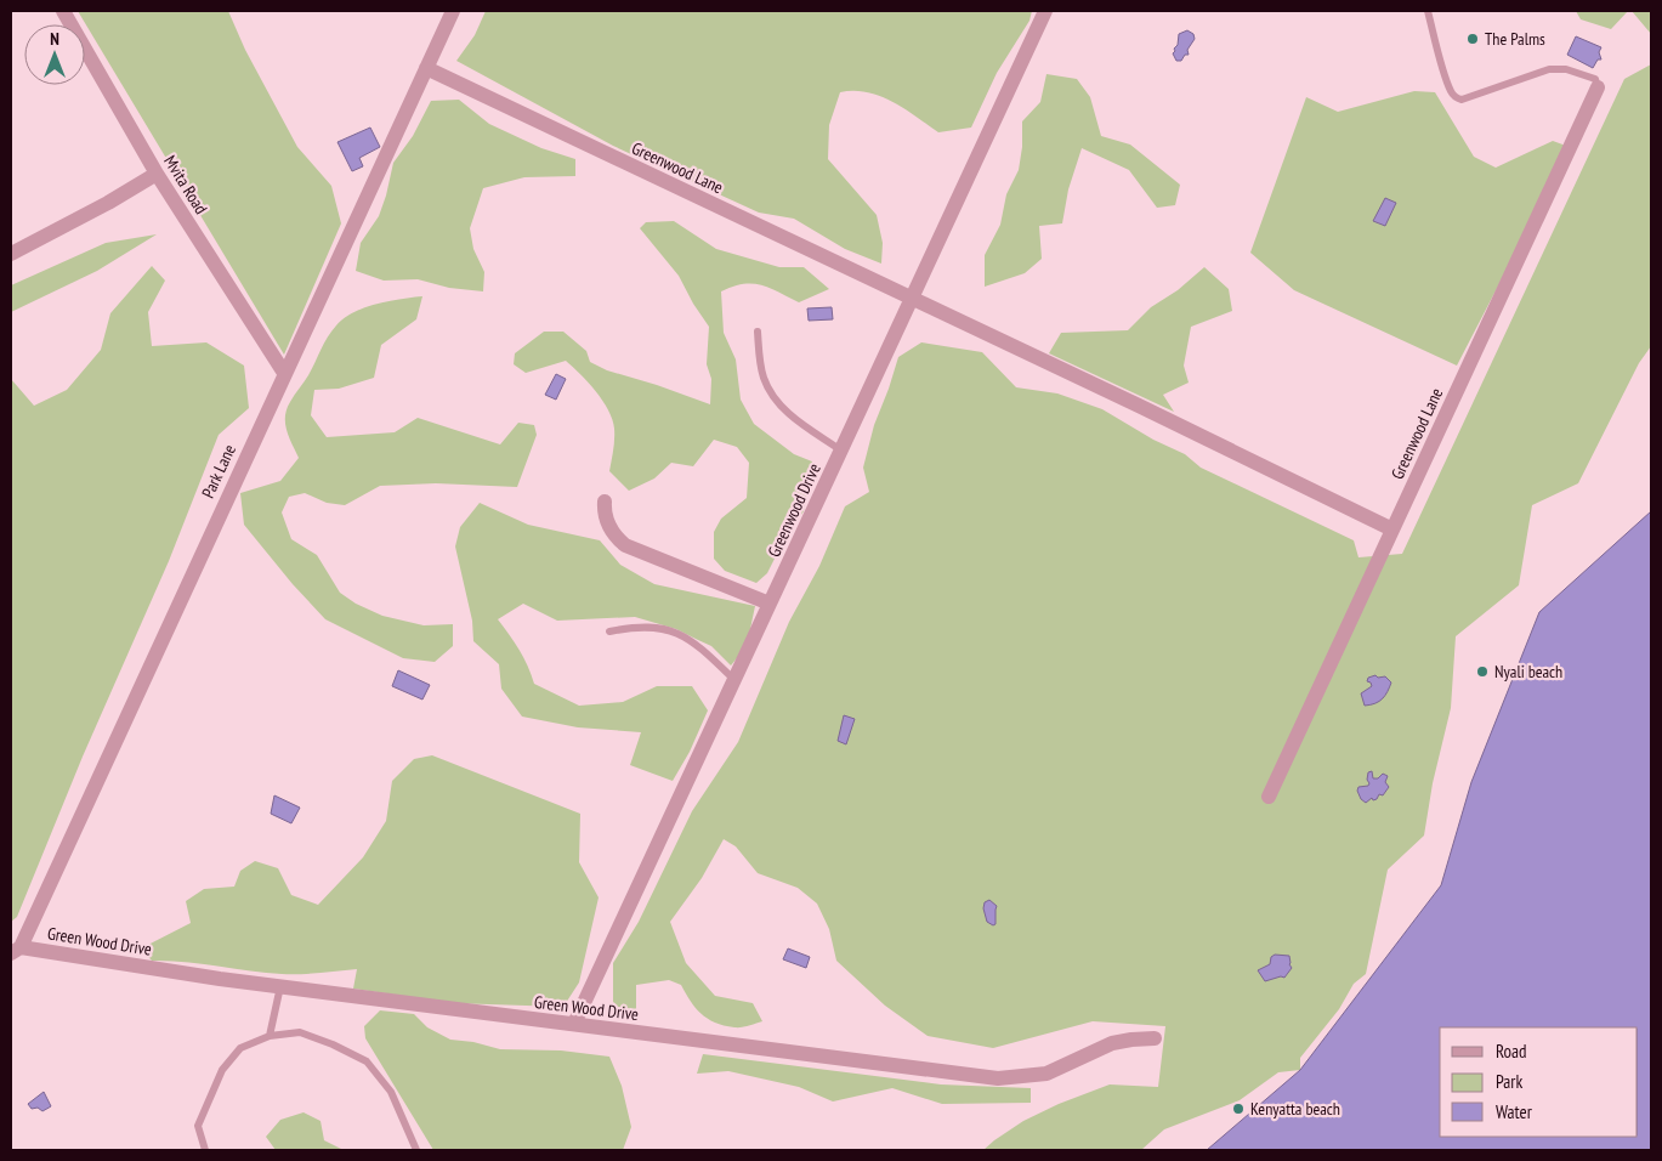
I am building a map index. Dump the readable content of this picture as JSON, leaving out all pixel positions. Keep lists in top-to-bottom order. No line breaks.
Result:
{"streets":{"street":["Greenwood Lane","Mvita Road","Park Lane","Greenwood Drive","Green Wood Drive"]},"crossings":[["Greenwood Lane","Park Lane"],["Greenwood Lane","Greenwood Drive"],["Mvita Road","Park Lane"],["Park Lane","Green Wood Drive"],["Greenwood Drive","Green Wood Drive"]],"places":["The Palms","Nyali beach","Kenyatta beach"],"legend":["Road","Park","Water"],"north":"top"}
